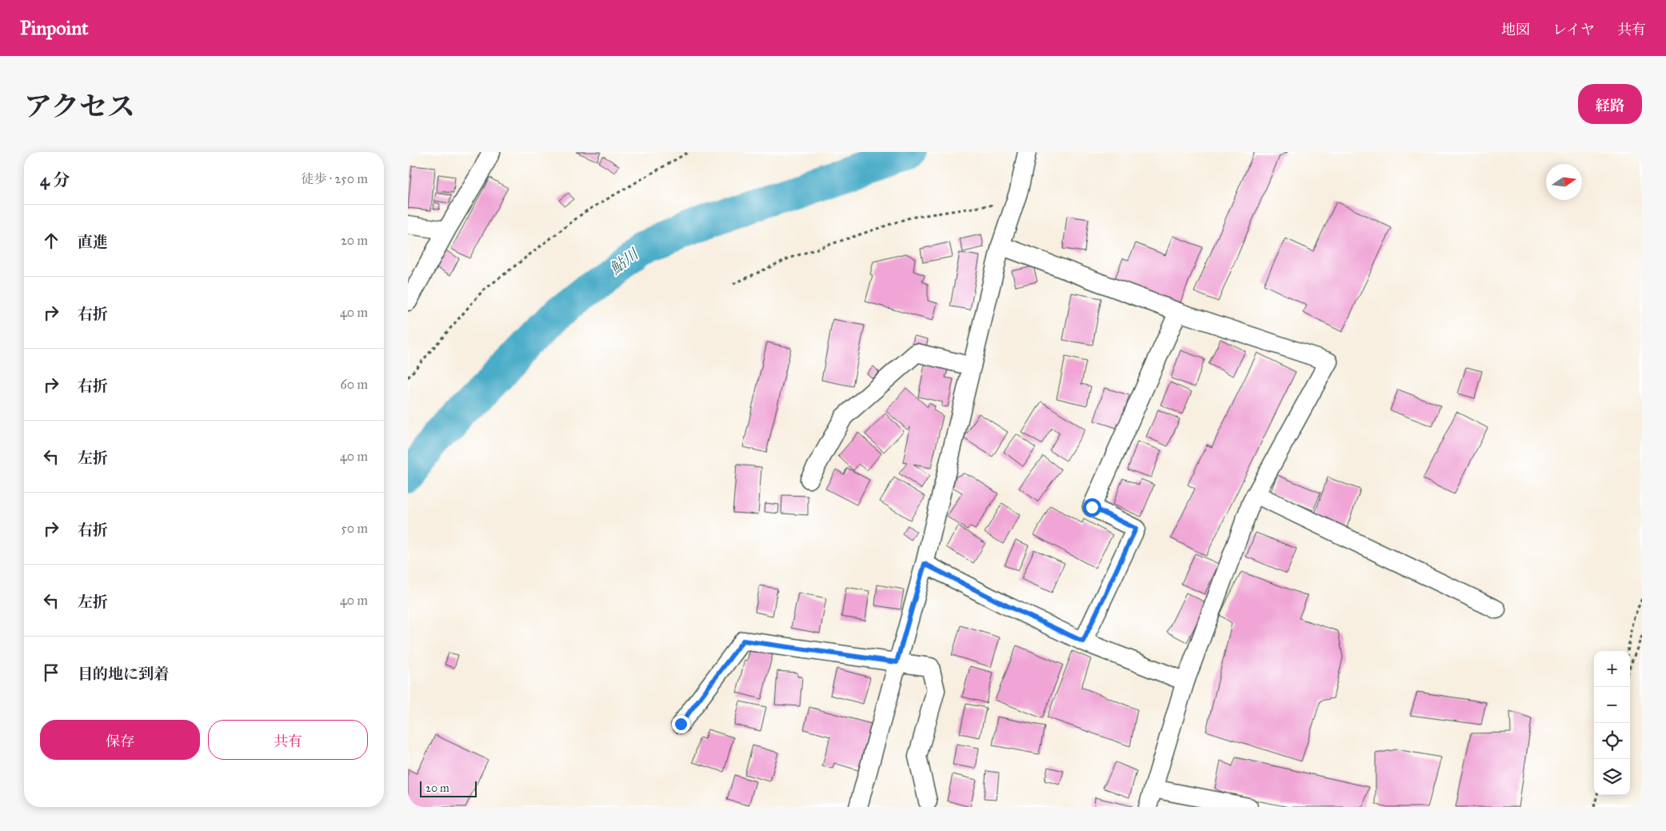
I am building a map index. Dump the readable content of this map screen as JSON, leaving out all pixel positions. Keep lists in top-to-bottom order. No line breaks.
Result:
{"water":["鮎川"],"scale_bar":"20 m","north":"right","page":{"header":"Pinpoint","nav":["地図","レイヤ","共有"],"title":"アクセス","buttons":["経路",["保存","共有"]],"heading":["4 分","徒歩 · 250 m"],"list":[["直進","20 m"],["右折","40 m"],["右折","60 m"],["左折","40 m"],["右折","50 m"],["左折","40 m"],"目的地に到着"],"map_buttons":["+","−"],"scale":"20 m"}}
